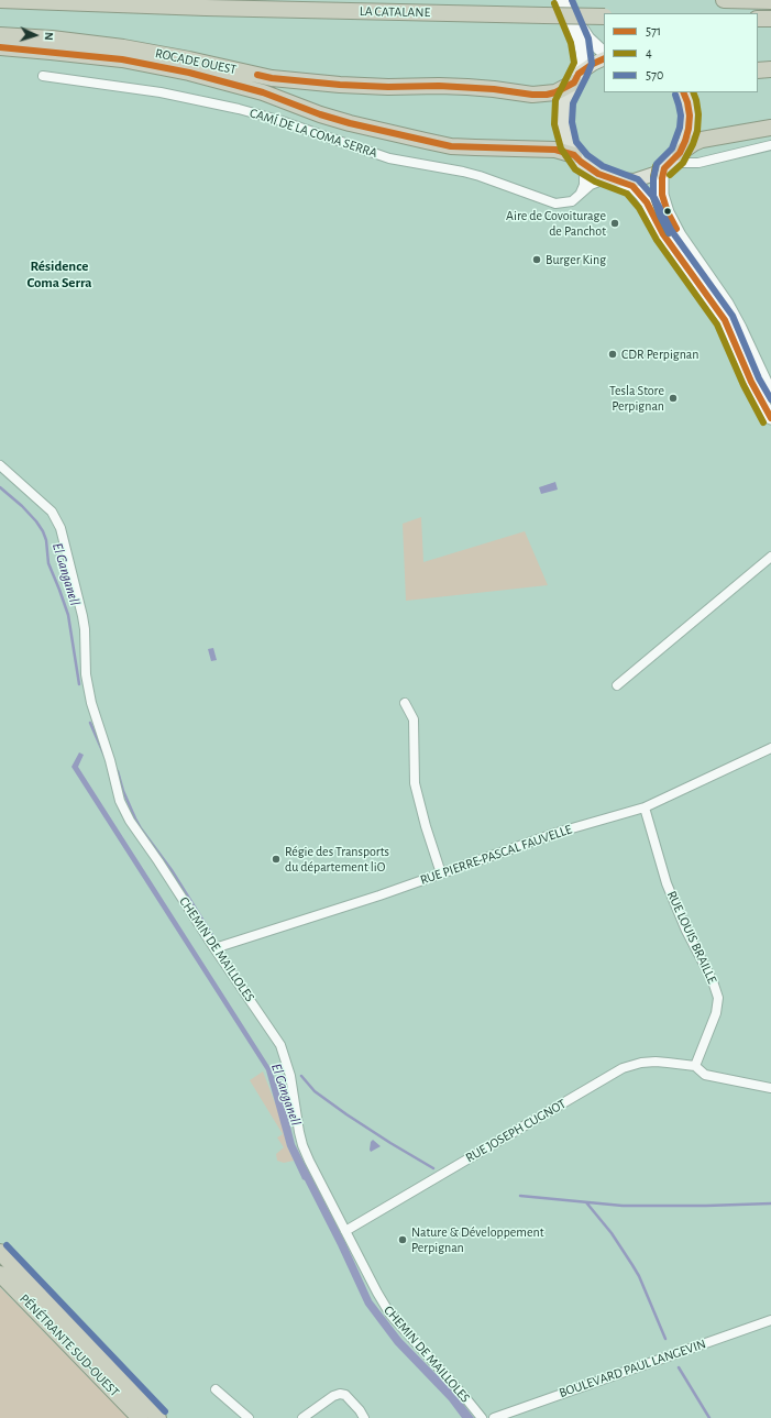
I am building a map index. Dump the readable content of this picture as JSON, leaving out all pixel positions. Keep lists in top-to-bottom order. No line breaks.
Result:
{"streets":{"highway":["LA CATALANE","ROCADE OUEST","PÉNÉTRANTE SUD-OUEST"],"street":["CAMÍ DE LA COMA SERRA","RUE PIERRE-PASCAL FAUVELLE","RUE LOUIS BRAILLE","CHEMIN DE MAILLOLES","RUE JOSEPH CUGNOT","BOULEVARD PAUL LANGEVIN"]},"crossings":[["RUE PIERRE-PASCAL FAUVELLE","RUE LOUIS BRAILLE"],["RUE PIERRE-PASCAL FAUVELLE","CHEMIN DE MAILLOLES"],["RUE LOUIS BRAILLE","RUE JOSEPH CUGNOT"],["CHEMIN DE MAILLOLES","RUE JOSEPH CUGNOT"]],"districts":["Résidence Coma Serra"],"water":["El Ganganell"],"places":["Aire de Covoiturage de Panchot","Burger King","CDR Perpignan","Tesla Store Perpignan","Régie des Transports du département liO","Nature & Développement Perpignan"],"lines":["transit line 570","transit line 4","transit line 571"],"legend":["571","4","570"],"north":"right"}
